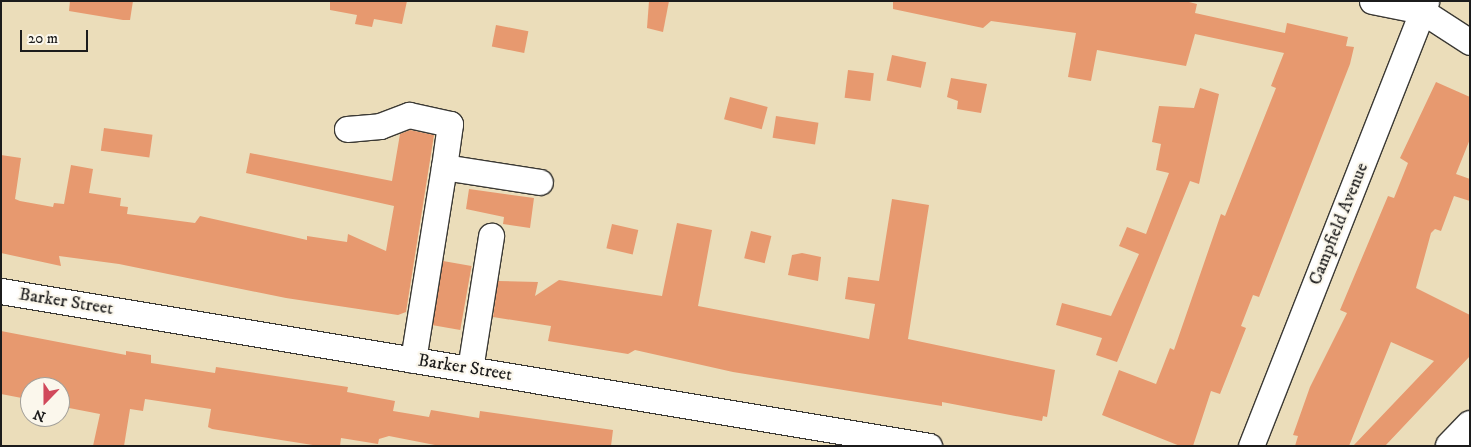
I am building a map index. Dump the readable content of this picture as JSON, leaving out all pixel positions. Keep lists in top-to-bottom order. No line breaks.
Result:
{"streets":{"street":["Campfield Avenue","Barker Street"]},"scale_bar":"20 m","north":"bottom"}
